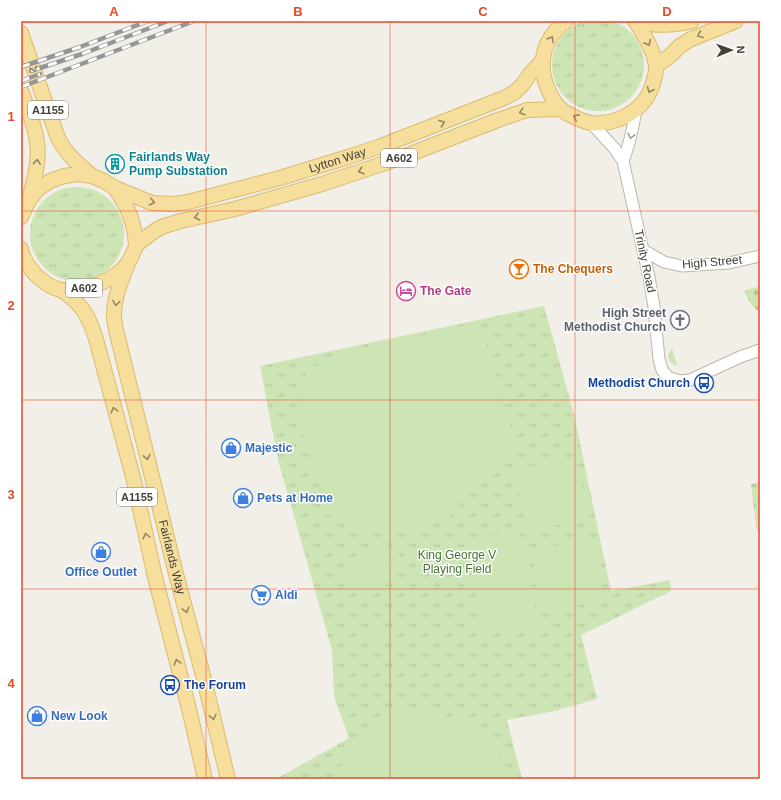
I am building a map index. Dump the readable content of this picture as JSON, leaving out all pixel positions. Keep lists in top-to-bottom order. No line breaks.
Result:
{"streets":{"main road":["A1155","A602","Lytton Way","Fairlands Way"],"street":["Trinity Road","High Street"]},"crossings":[["A1155","Lytton Way"],["A602","Lytton Way"],["A602","Fairlands Way"],["Lytton Way","Trinity Road"],["Lytton Way","Fairlands Way"],["Trinity Road","High Street"]],"parks":["King George V Playing Field"],"places":{"building":["Fairlands Way Pump Substation"],"bar":["The Chequers"],"hotel":["The Gate"],"church":["High Street Methodist Church"],"bus stop":["Methodist Church","The Forum"],"shop":["Majestic","Pets at Home","Office Outlet","New Look"],"supermarket":["Aldi"]},"north":"right","grid":{"columns":["A","B","C","D"],"rows":["1","2","3","4"]}}
